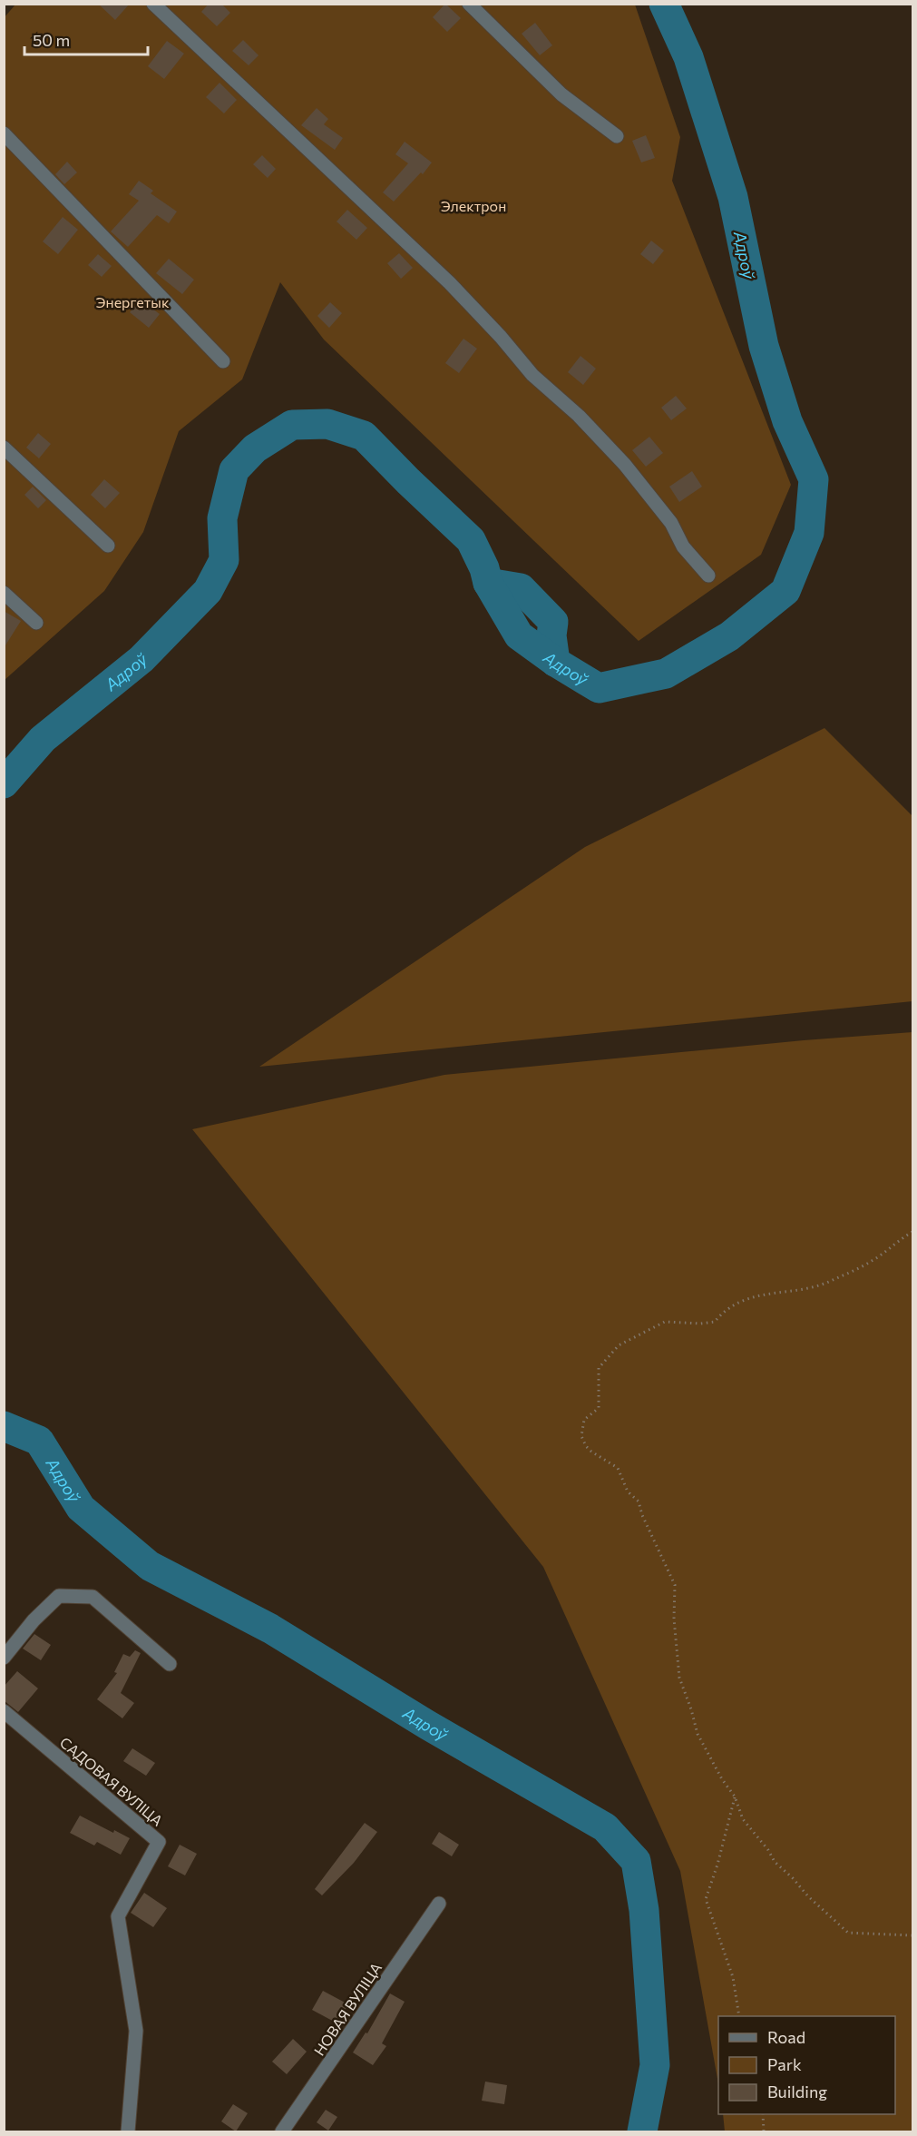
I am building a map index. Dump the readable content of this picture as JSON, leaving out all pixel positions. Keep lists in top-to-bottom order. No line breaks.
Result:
{"streets":{"street":["САДОВАЯ ВУЛІЦА","НОВАЯ ВУЛІЦА"]},"water":["Адроў"],"parks":["Электрон","Энергетык"],"legend":["Road","Park","Building"],"scale_bar":"50 m"}
